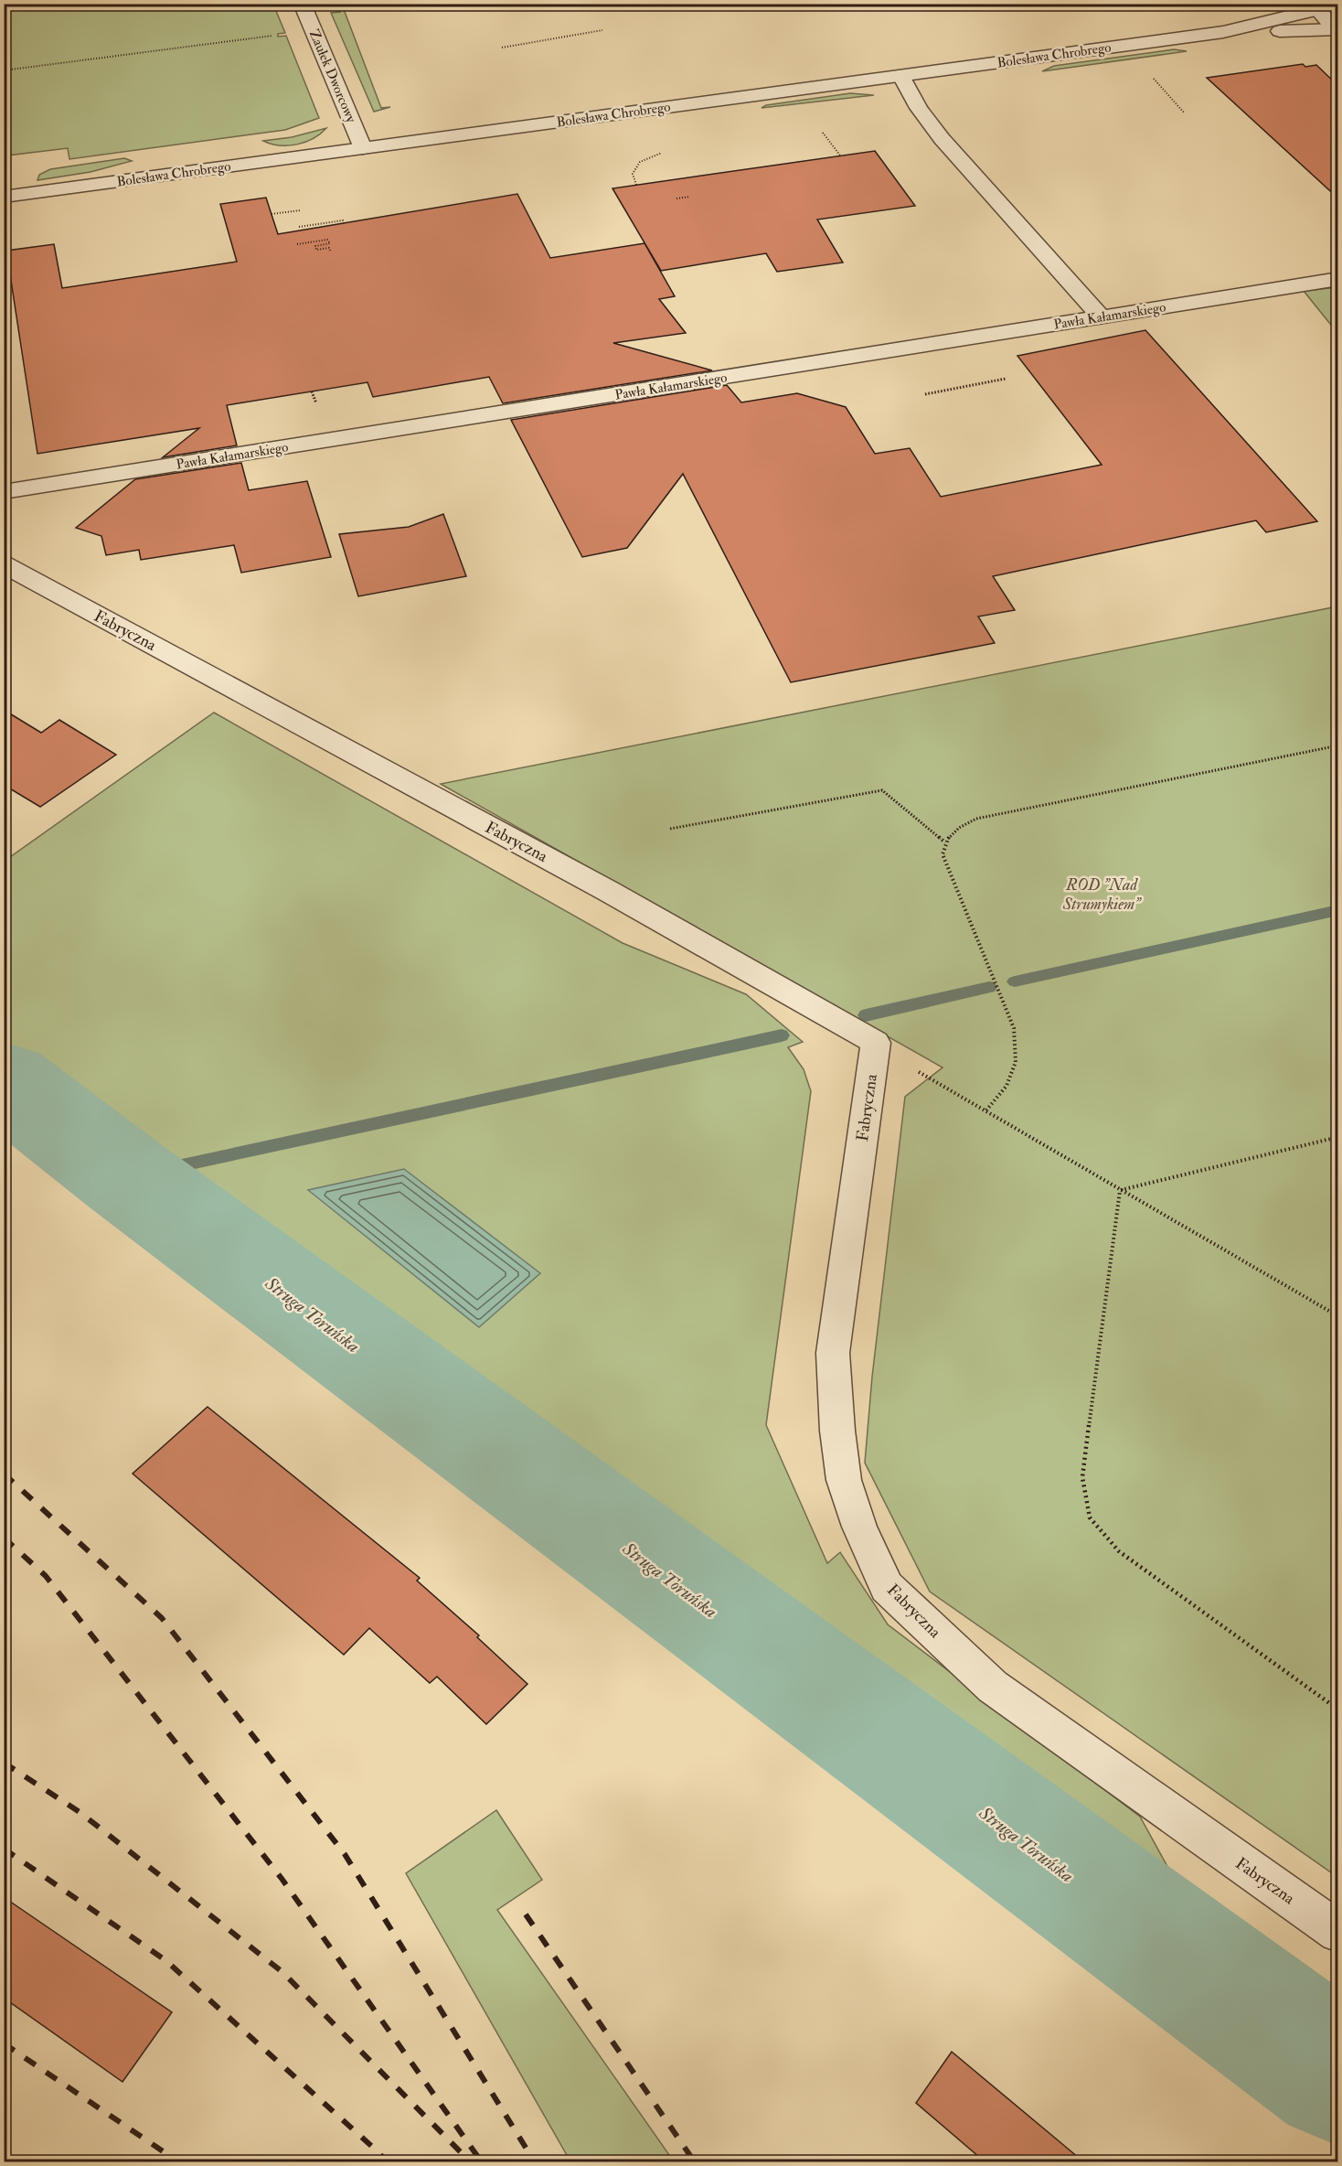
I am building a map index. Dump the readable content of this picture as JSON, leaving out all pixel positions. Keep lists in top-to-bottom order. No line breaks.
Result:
{"streets":{"street":["Bolesława Chrobrego","Zaułek Dworcowy","Pawła Kałamarskiego","Fabryczna"]},"crossings":[["Bolesława Chrobrego","Zaułek Dworcowy"]],"water":["Struga Toruńska"],"parks":["ROD \"Nad Strumykiem\""]}
